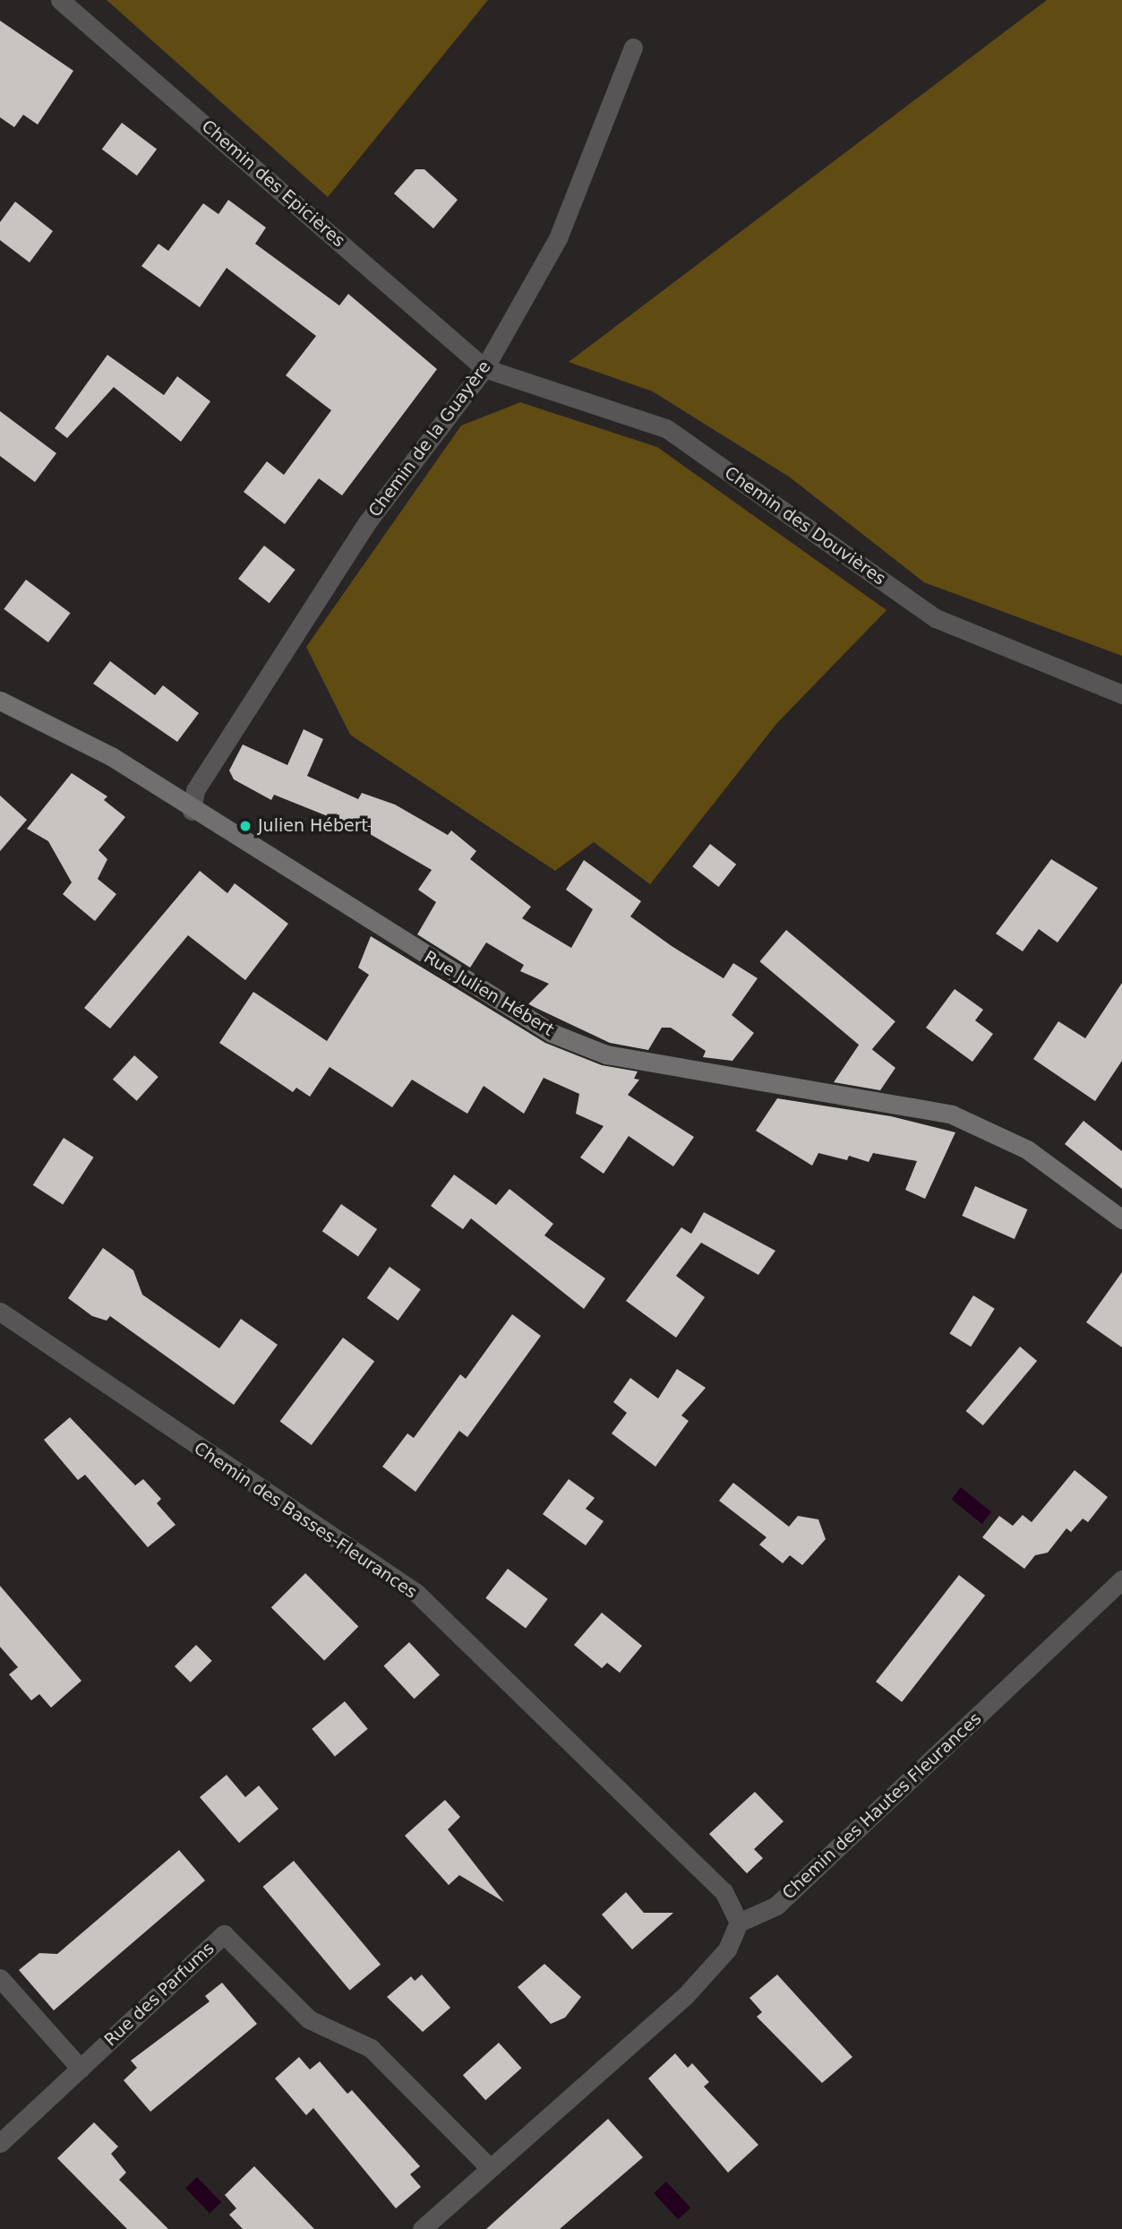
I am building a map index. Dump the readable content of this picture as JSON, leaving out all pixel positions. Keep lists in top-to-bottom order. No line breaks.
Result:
{"streets":{"street":["Chemin des Epicières","Chemin de la Guayère","Chemin des Douvières","Rue Julien Hébert","Chemin des Basses-Fleurances","Chemin des Hautes Fleurances","Rue des Parfums"]},"crossings":[["Chemin des Epicières","Chemin de la Guayère"],["Chemin des Epicières","Chemin des Douvières"],["Chemin de la Guayère","Chemin des Douvières"],["Chemin de la Guayère","Rue Julien Hébert"],["Chemin des Basses-Fleurances","Chemin des Hautes Fleurances"]],"places":["Julien Hébert"]}
